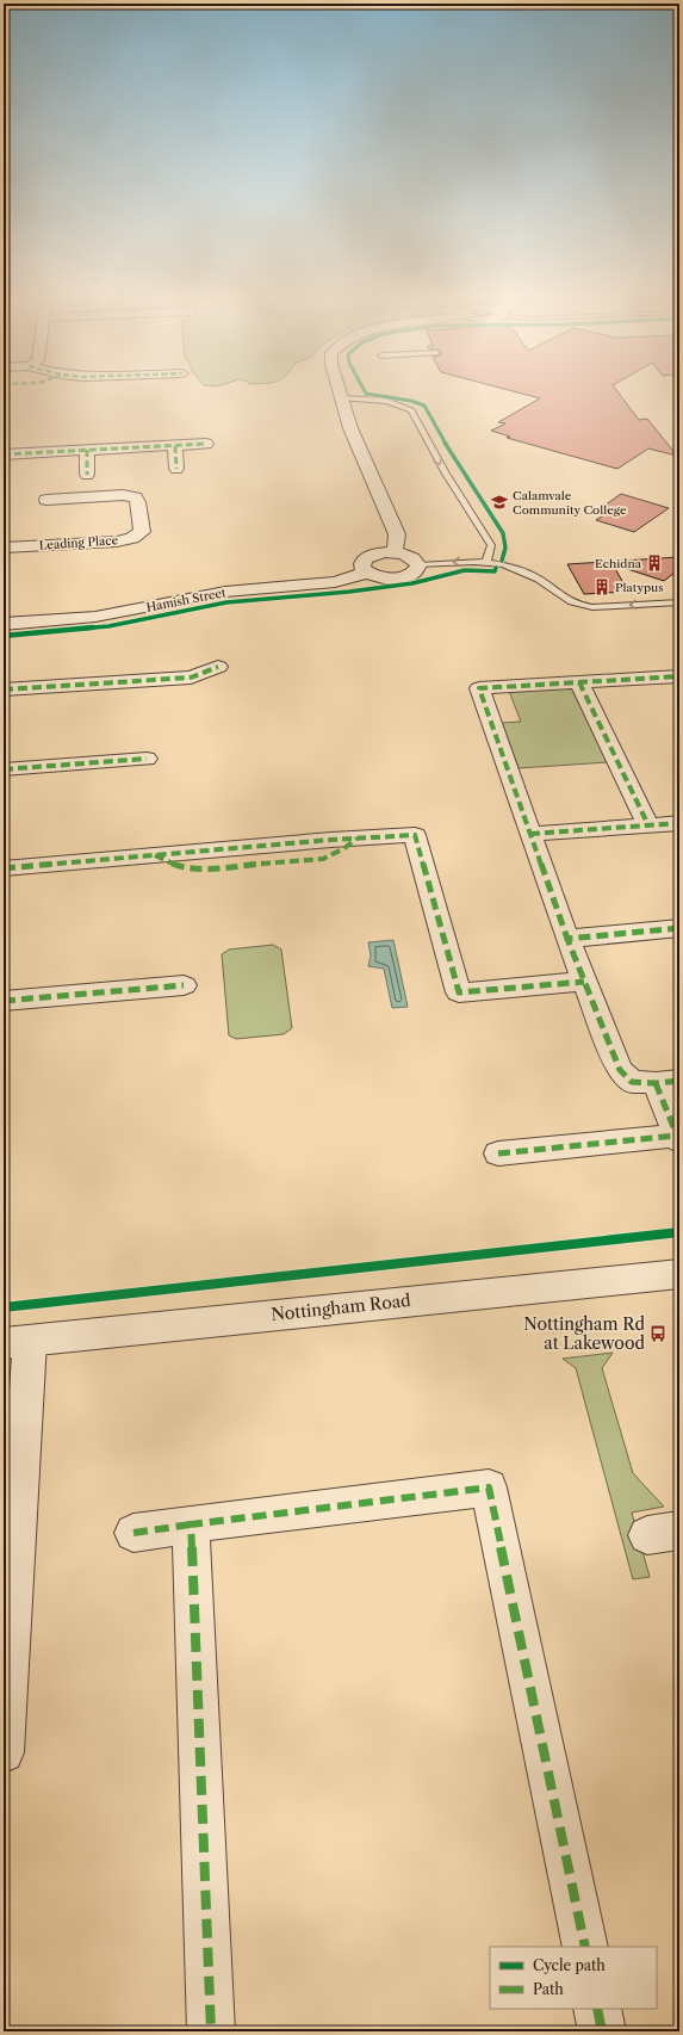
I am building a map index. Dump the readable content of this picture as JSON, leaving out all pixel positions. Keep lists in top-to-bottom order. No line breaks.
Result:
{"streets":{"street":["Leading Place","Hamish Street","Nottingham Road"]},"places":{"school or university":["Calamvale Community College"],"building":["Echidna","Platypus"],"bus stop":["Nottingham Rd at Lakewood"]},"legend":["Cycle path","Path"]}
